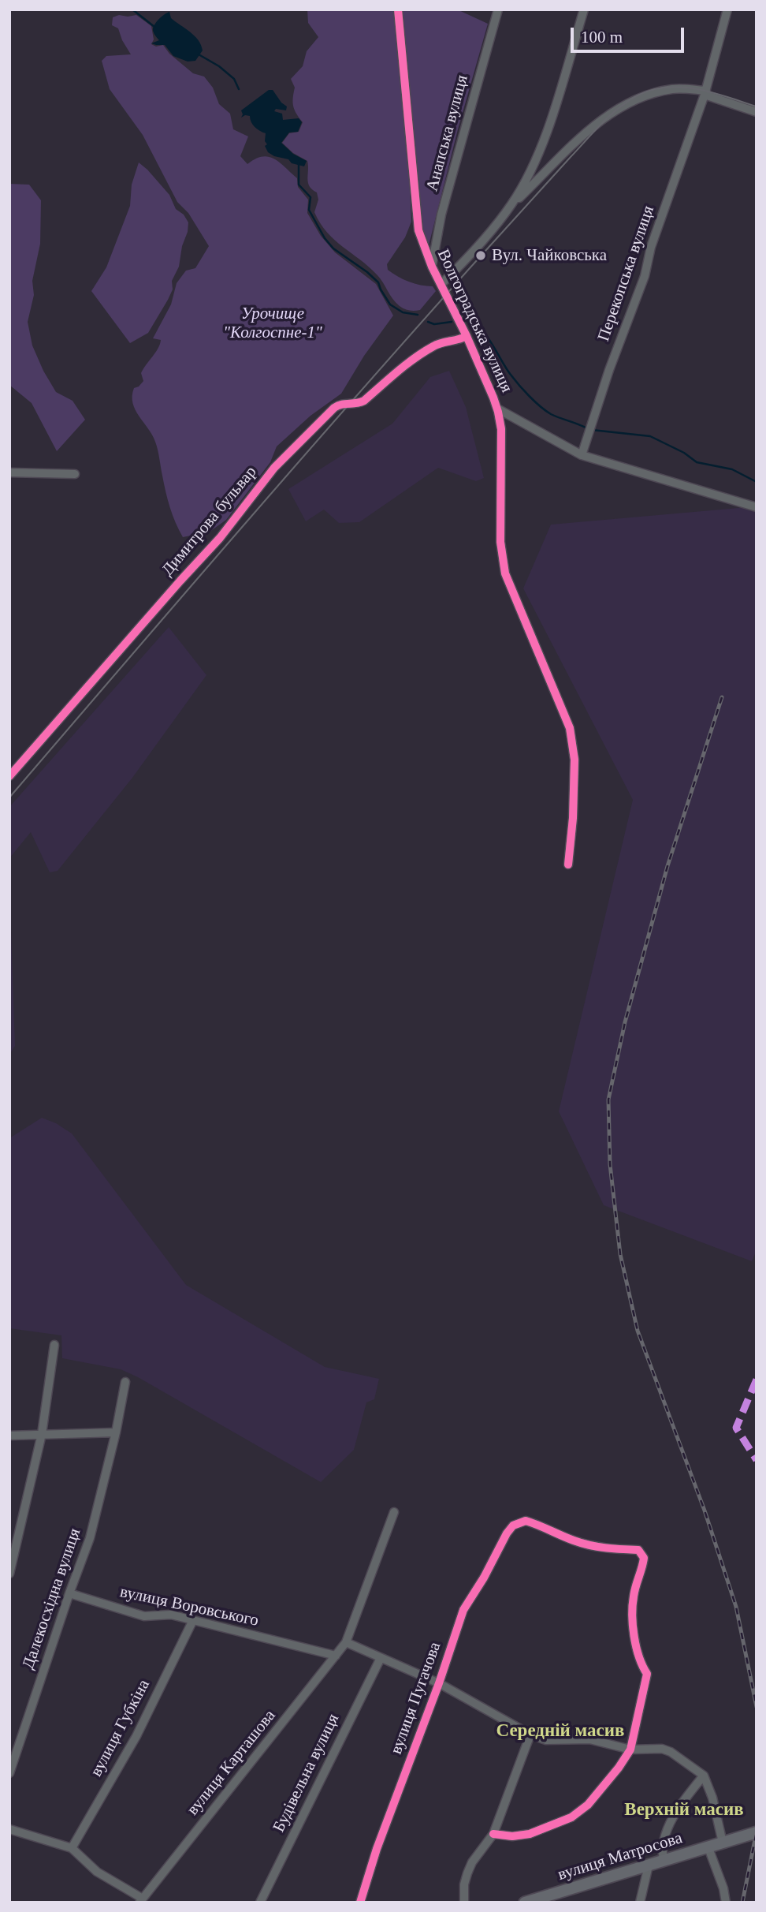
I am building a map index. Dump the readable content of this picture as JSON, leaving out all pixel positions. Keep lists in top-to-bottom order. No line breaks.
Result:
{"streets":{"street":["Анапська вулиця","Перекопська вулиця","Волгоградська вулиця","Димитрова бульвар","Далекосхідна вулиця","вулиця Воровського","вулиця Пугачова","вулиця Губкіна","вулиця Карташова","Будівельна вулиця","вулиця Матросова"]},"crossings":[["Анапська вулиця","Волгоградська вулиця"],["Волгоградська вулиця","Димитрова бульвар"],["Далекосхідна вулиця","вулиця Воровського"],["вулиця Воровського","вулиця Губкіна"],["вулиця Воровського","вулиця Карташова"]],"districts":["Середній масив","Верхній масив"],"parks":["Урочище \"Колгоспне-1\""],"places":["Вул. Чайковська"],"scale_bar":"100 m"}
